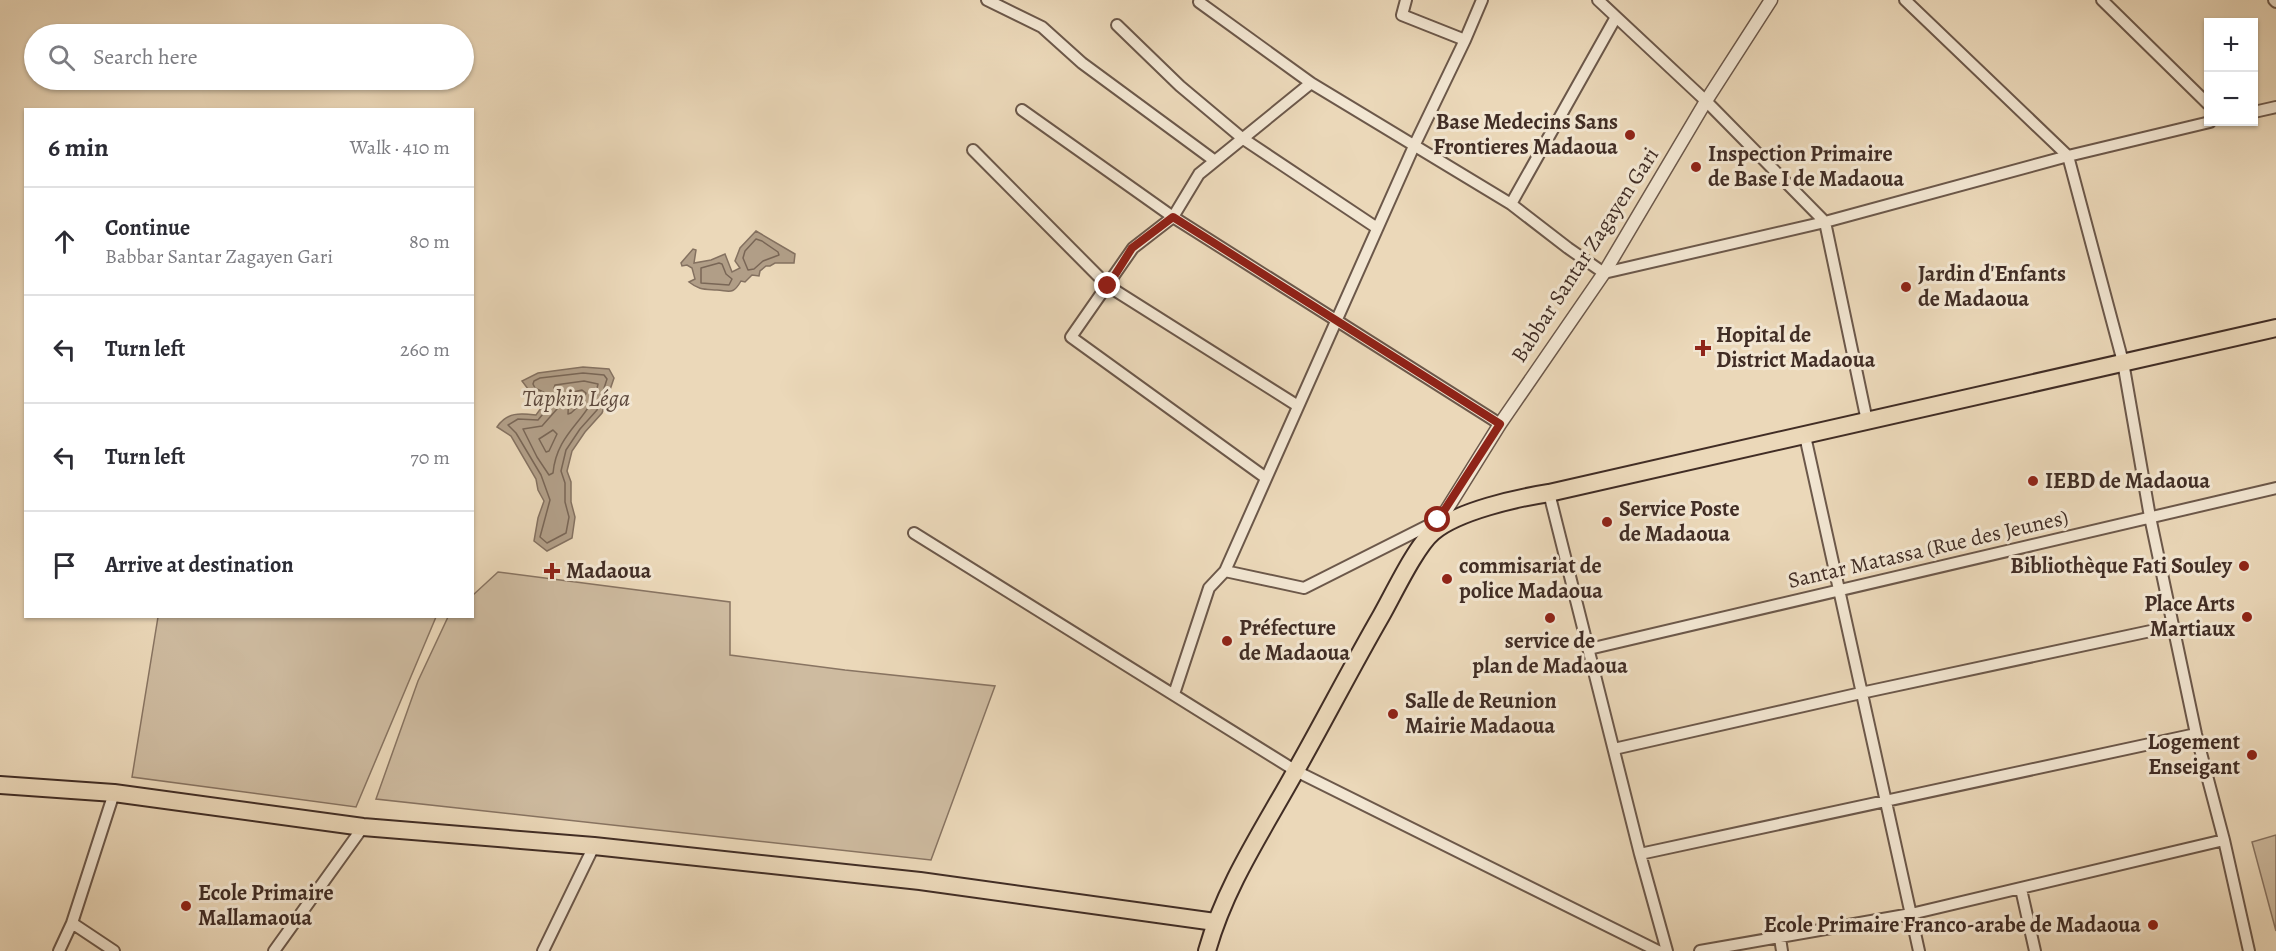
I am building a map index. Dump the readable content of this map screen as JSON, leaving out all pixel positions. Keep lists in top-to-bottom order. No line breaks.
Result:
{"streets":{"street":["Babbar Santar Zagayen Gari","Santar Matassa (Rue des Jeunes)"]},"water":["Tapkin Léga"],"places":{"other":["Base Medecins Sans Frontieres Madaoua","Inspection Primaire de Base I de Madaoua","Jardin d'Enfants de Madaoua","IEBD de Madaoua","Service Poste de Madaoua","Bibliothèque Fati Souley","commisariat de police Madaoua","Place Arts Martiaux","service de plan de Madaoua","Préfecture de Madaoua","Salle de Reunion Mairie Madaoua","Logement Enseigant","Ecole Primaire Mallamaoua","Ecole Primaire Franco-arabe de Madaoua"],"health":["Hopital de District Madaoua","Madaoua"]},"page":{"map_buttons":["+","−"],"search":"Search here","heading":["6 min","Walk · 410 m"],"list":[["Continue","Babbar Santar Zagayen Gari","80 m"],["Turn left","260 m"],["Turn left","70 m"],"Arrive at destination"]}}
